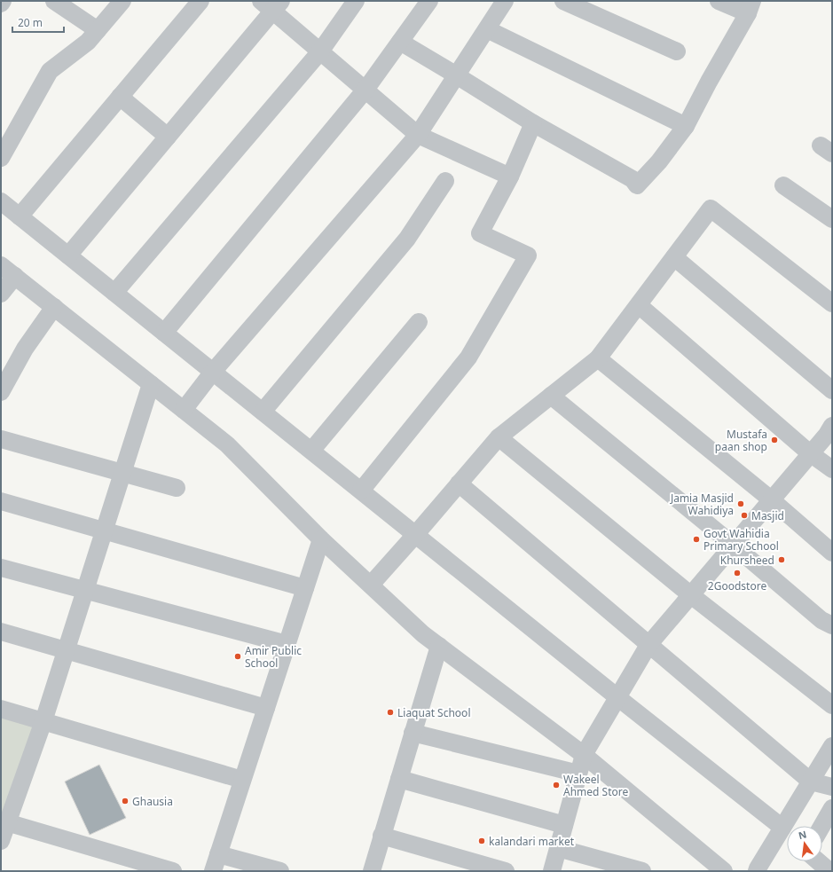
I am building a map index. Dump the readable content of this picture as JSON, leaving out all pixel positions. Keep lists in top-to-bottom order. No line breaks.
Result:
{"places":["Mustafa paan shop","Jamia Masjid Wahidiya","Masjid","Govt Wahidia Primary School","Khursheed","2Goodstore","Amir Public School","Liaquat School","Wakeel Ahmed Store","Ghausia","kalandari market"],"scale_bar":"20 m","north":"top"}
